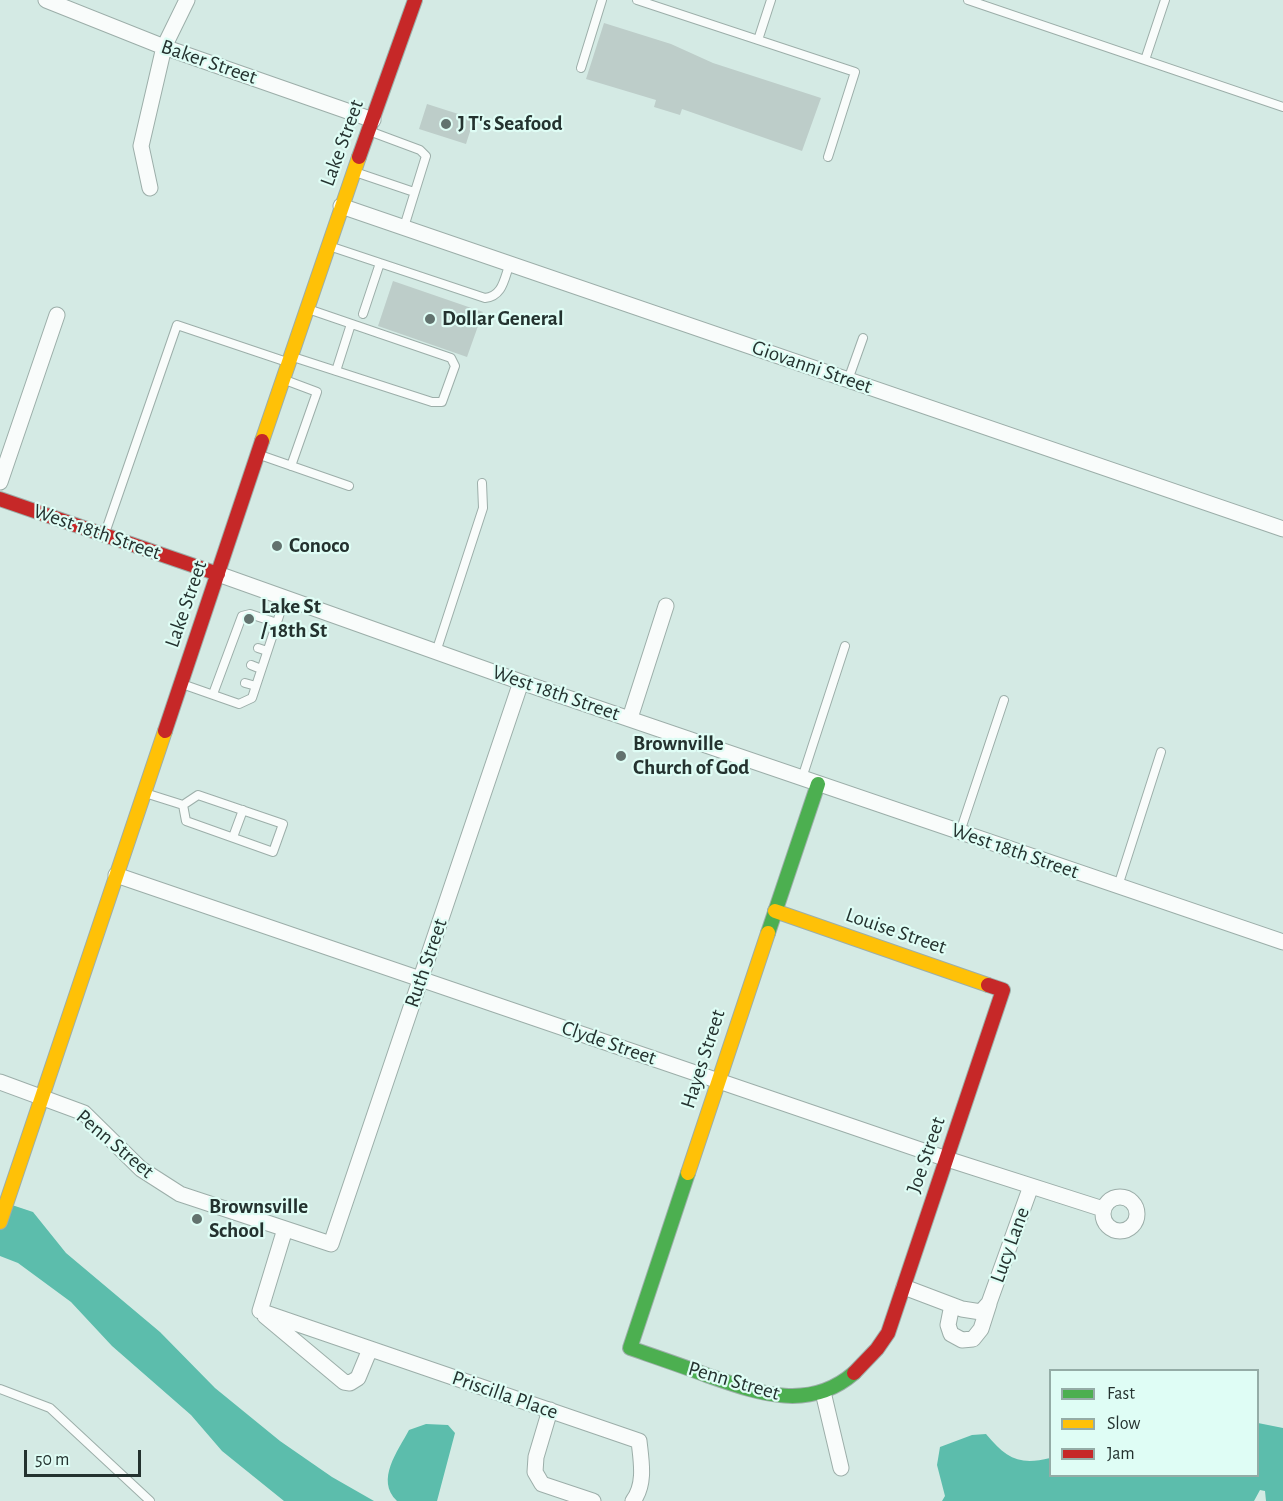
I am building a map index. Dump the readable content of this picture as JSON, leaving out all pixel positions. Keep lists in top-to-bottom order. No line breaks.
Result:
{"streets":{"street":["Baker Street","Lake Street","Giovanni Street","West 18th Street","Louise Street","Ruth Street","Clyde Street","Hayes Street","Penn Street","Joe Street","Lucy Lane","Priscilla Place"]},"crossings":[["Baker Street","Lake Street"],["Lake Street","Giovanni Street"],["Lake Street","West 18th Street"],["Lake Street","Clyde Street"],["Lake Street","Penn Street"],["West 18th Street","Ruth Street"],["West 18th Street","Hayes Street"],["Louise Street","Hayes Street"],["Louise Street","Joe Street"],["Ruth Street","Clyde Street"],["Ruth Street","Penn Street"],["Clyde Street","Hayes Street"],["Clyde Street","Joe Street"],["Clyde Street","Lucy Lane"],["Hayes Street","Penn Street"],["Penn Street","Joe Street"],["Joe Street","Lucy Lane"]],"places":["J T's Seafood","Dollar General","Conoco","Lake St / 18th St","Brownville Church of God","Brownsville School"],"legend":["Fast","Slow","Jam"],"scale_bar":"50 m"}
